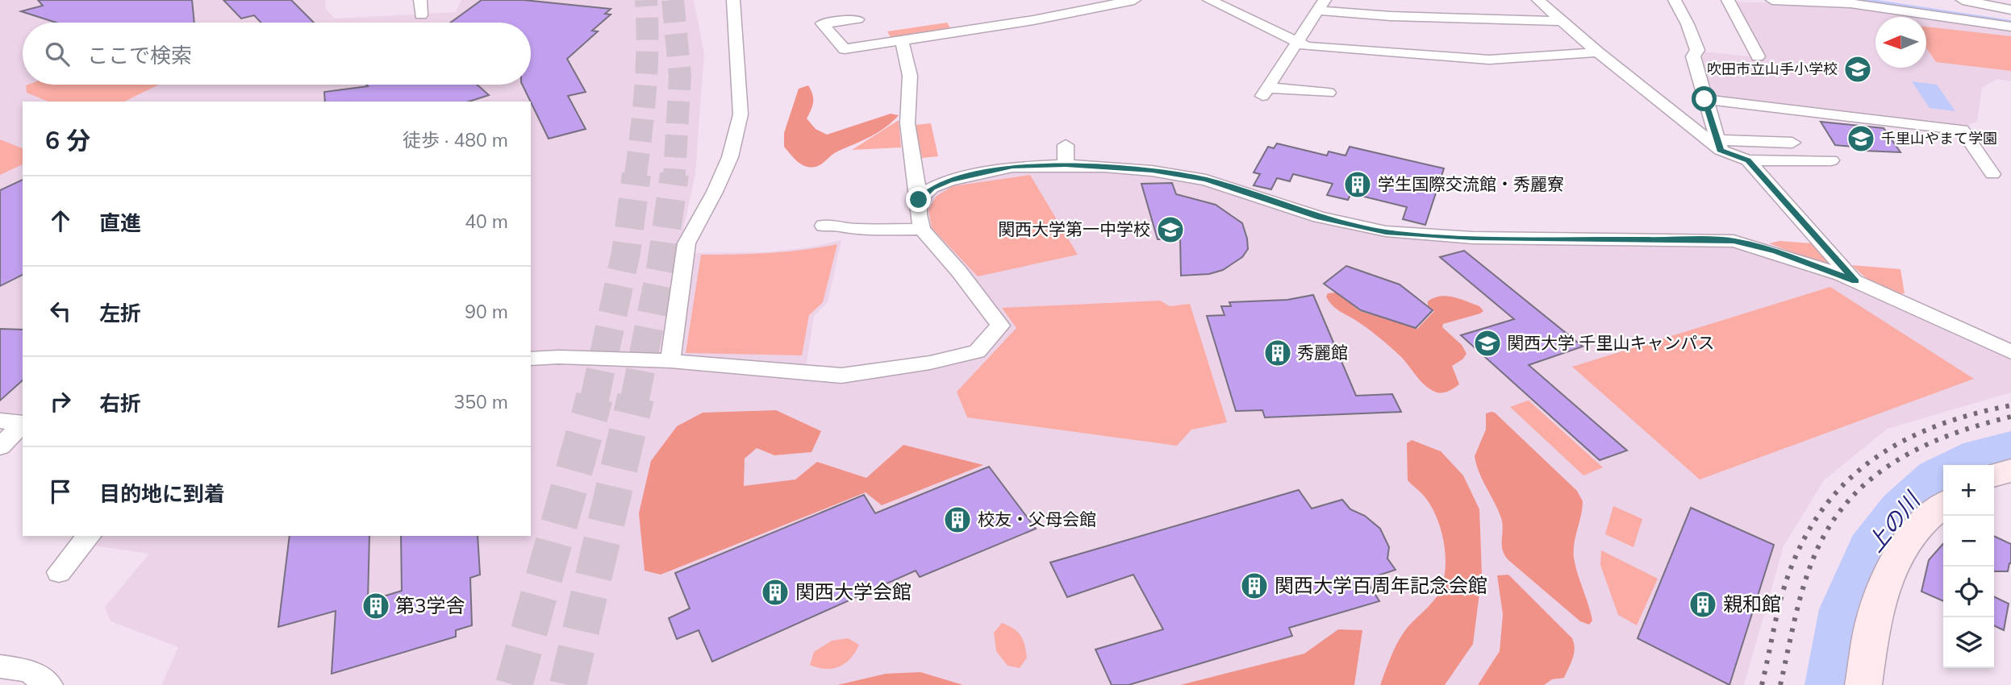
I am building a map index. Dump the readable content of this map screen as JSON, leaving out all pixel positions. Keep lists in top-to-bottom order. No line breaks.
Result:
{"water":["上の川"],"places":{"school or university":["吹田市立山手小学校","千里山やまて学園","関西大学第一中学校","関西大学 千里山キャンパス"],"building":["学生国際交流館・秀麗寮","秀麗館","校友・父母会館","関西大学百周年記念会館","関西大学会館","親和館","第3学舎"]},"north":"left","page":{"search":"ここで検索","heading":["6 分","徒歩 · 480 m"],"list":[["直進","40 m"],["左折","90 m"],["右折","350 m"],"目的地に到着"],"map_buttons":["+","−"]}}
